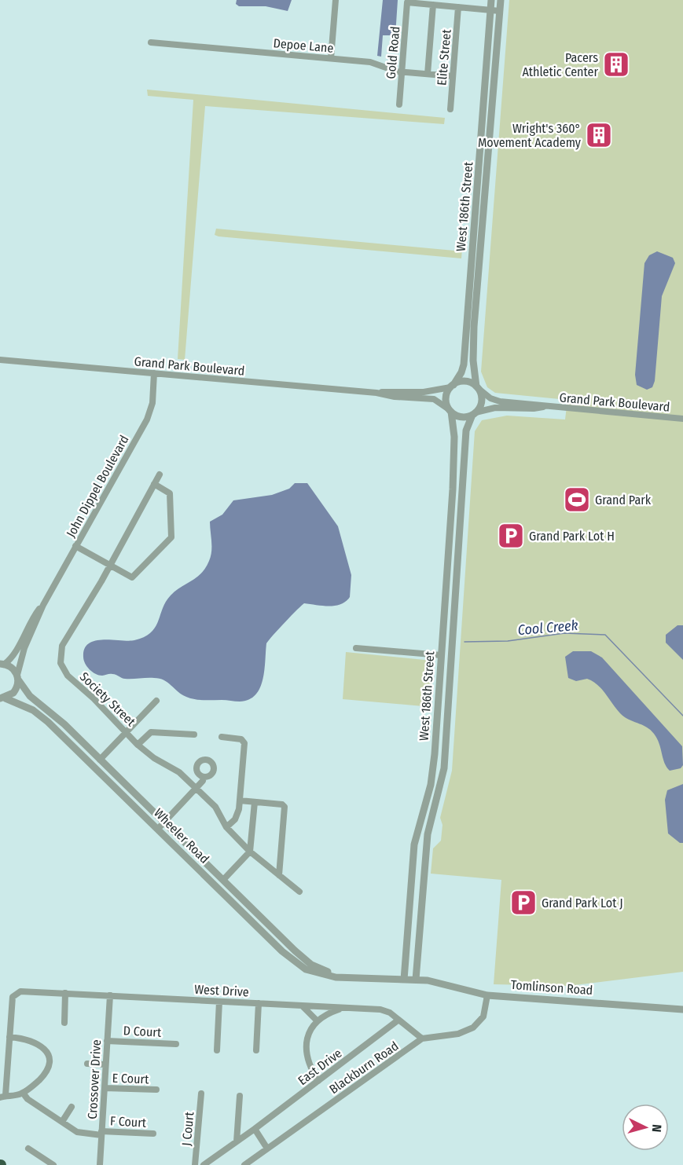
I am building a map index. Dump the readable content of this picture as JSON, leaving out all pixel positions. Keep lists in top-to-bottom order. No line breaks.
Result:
{"streets":{"street":["Depoe Lane","Gold Road","Elite Street","West 186th Street","Grand Park Boulevard","John Dippel Boulevard","Society Street","Wheeler Road","Tomlinson Road","West Drive","D Court","East Drive","Blackburn Road","E Court","Crossover Drive","F Court","J Court"]},"crossings":[["Depoe Lane","Gold Road"],["Depoe Lane","Elite Street"],["West 186th Street","Grand Park Boulevard"],["West 186th Street","Wheeler Road"],["West 186th Street","Tomlinson Road"],["Grand Park Boulevard","John Dippel Boulevard"],["John Dippel Boulevard","Wheeler Road"],["Wheeler Road","Tomlinson Road"],["Tomlinson Road","Blackburn Road"],["West Drive","East Drive"],["West Drive","Blackburn Road"],["West Drive","Crossover Drive"],["D Court","Crossover Drive"],["E Court","Crossover Drive"],["Crossover Drive","F Court"]],"water":["Cool Creek"],"places":{"building":["Pacers Athletic Center","Wright's 360° Movement Academy"],"sports":["Grand Park"],"parking":["Grand Park Lot H","Grand Park Lot J"]},"north":"right"}
